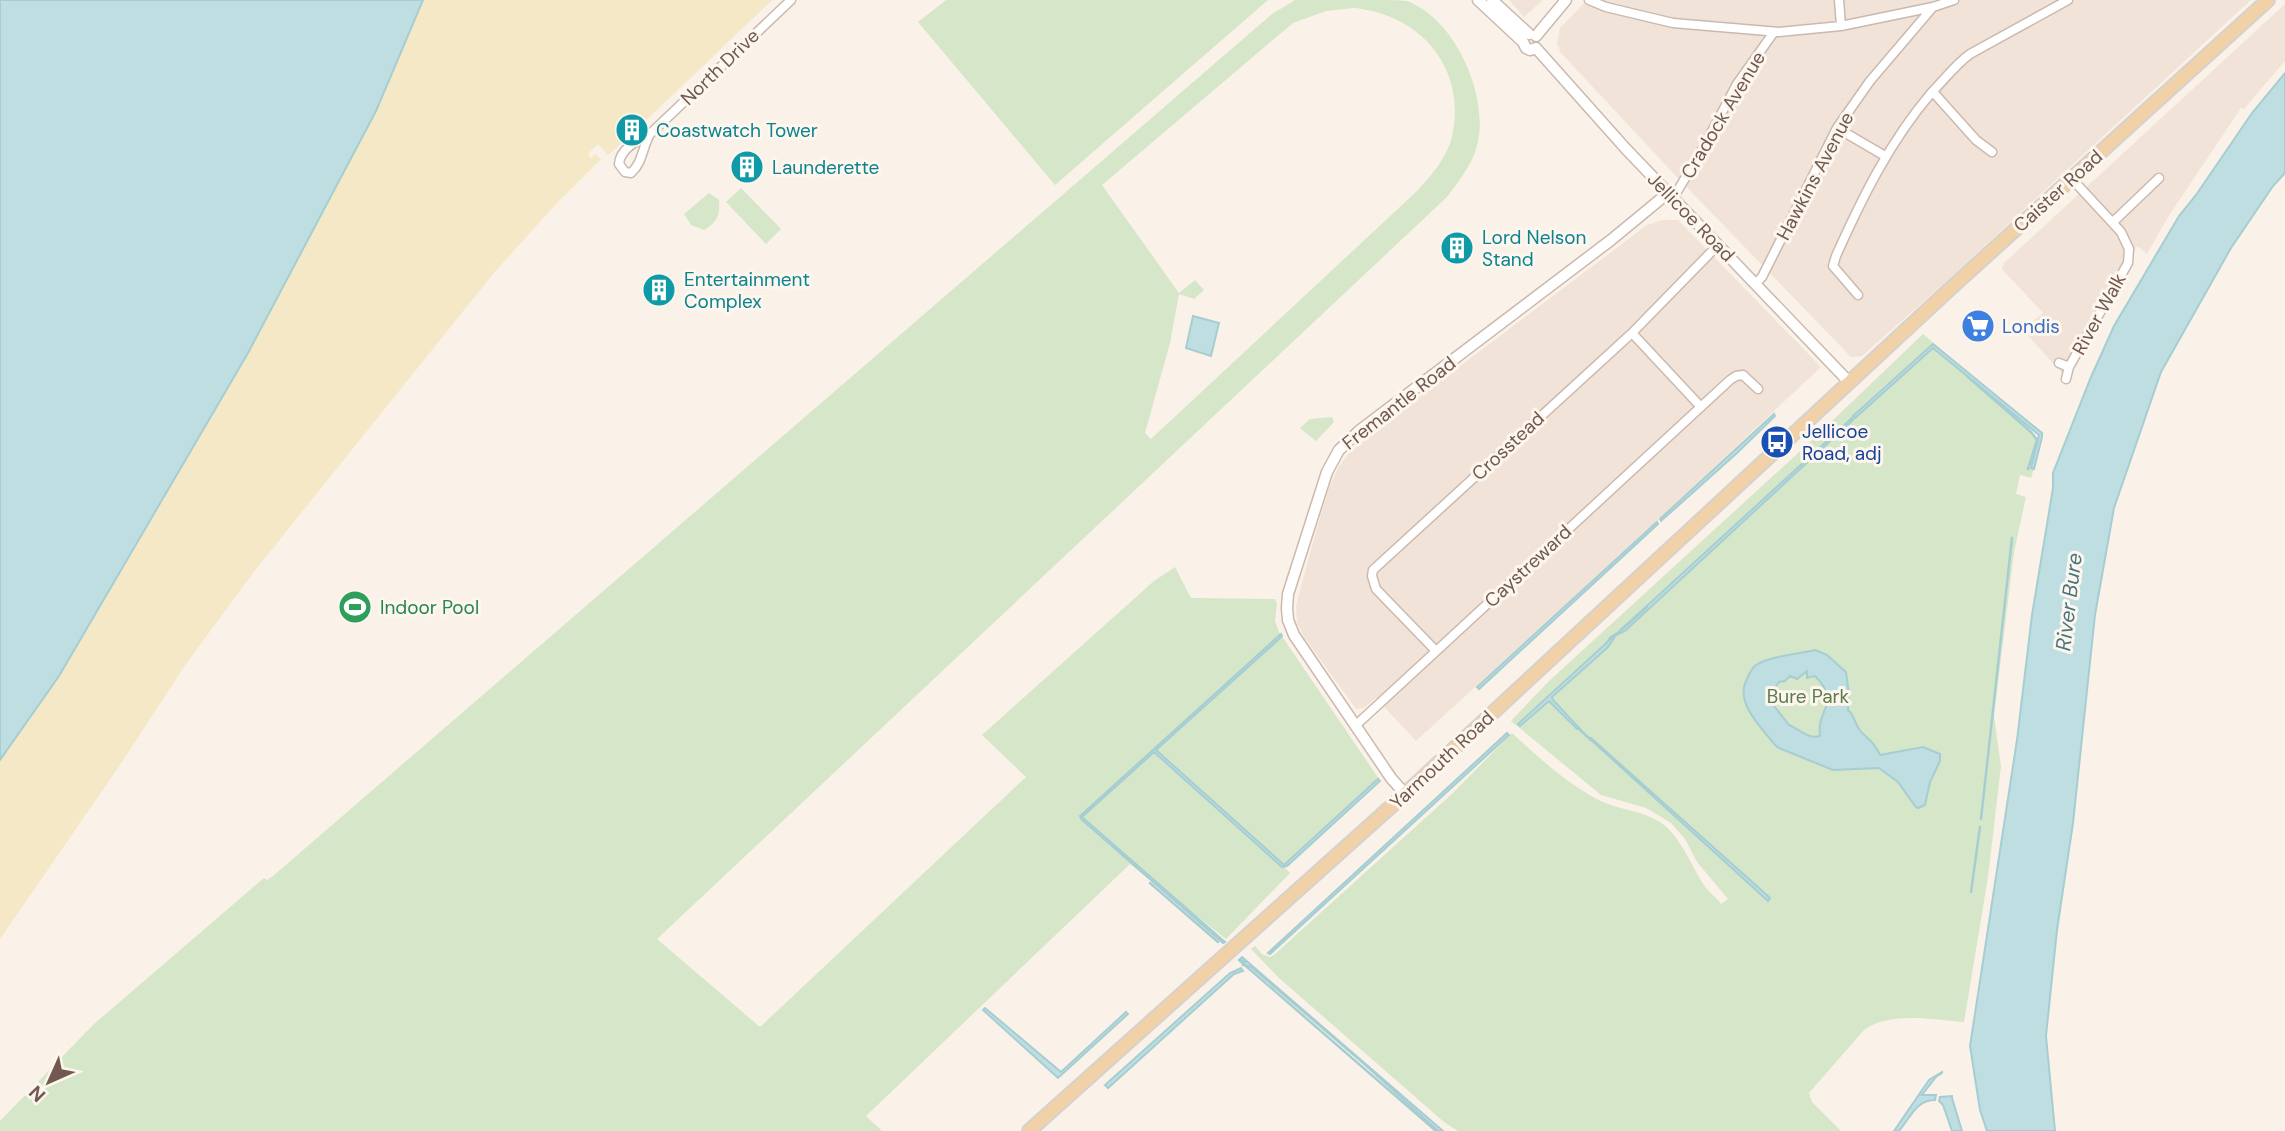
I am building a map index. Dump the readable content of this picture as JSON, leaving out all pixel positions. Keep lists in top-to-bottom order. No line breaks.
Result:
{"streets":{"main road":["Caister Road","Yarmouth Road"],"street":["North Drive","Cradock Avenue","Hawkins Avenue","Jellicoe Road","River Walk","Fremantle Road","Crosstead","Caystreward"]},"crossings":[["Cradock Avenue","Jellicoe Road"],["Cradock Avenue","Fremantle Road"],["Hawkins Avenue","Jellicoe Road"],["Caister Road","Jellicoe Road"],["Caister Road","River Walk"],["Caister Road","Yarmouth Road"],["Jellicoe Road","Fremantle Road"],["Jellicoe Road","Crosstead"],["Jellicoe Road","Yarmouth Road"],["Fremantle Road","Caystreward"],["Fremantle Road","Yarmouth Road"],["Crosstead","Caystreward"]],"water":["River Bure"],"parks":["Bure Park"],"places":{"building":["Coastwatch Tower","Launderette","Lord Nelson Stand","Entertainment Complex"],"supermarket":["Londis"],"bus stop":["Jellicoe Road, adj"],"sports":["Indoor Pool"]},"north":"bottom left"}
